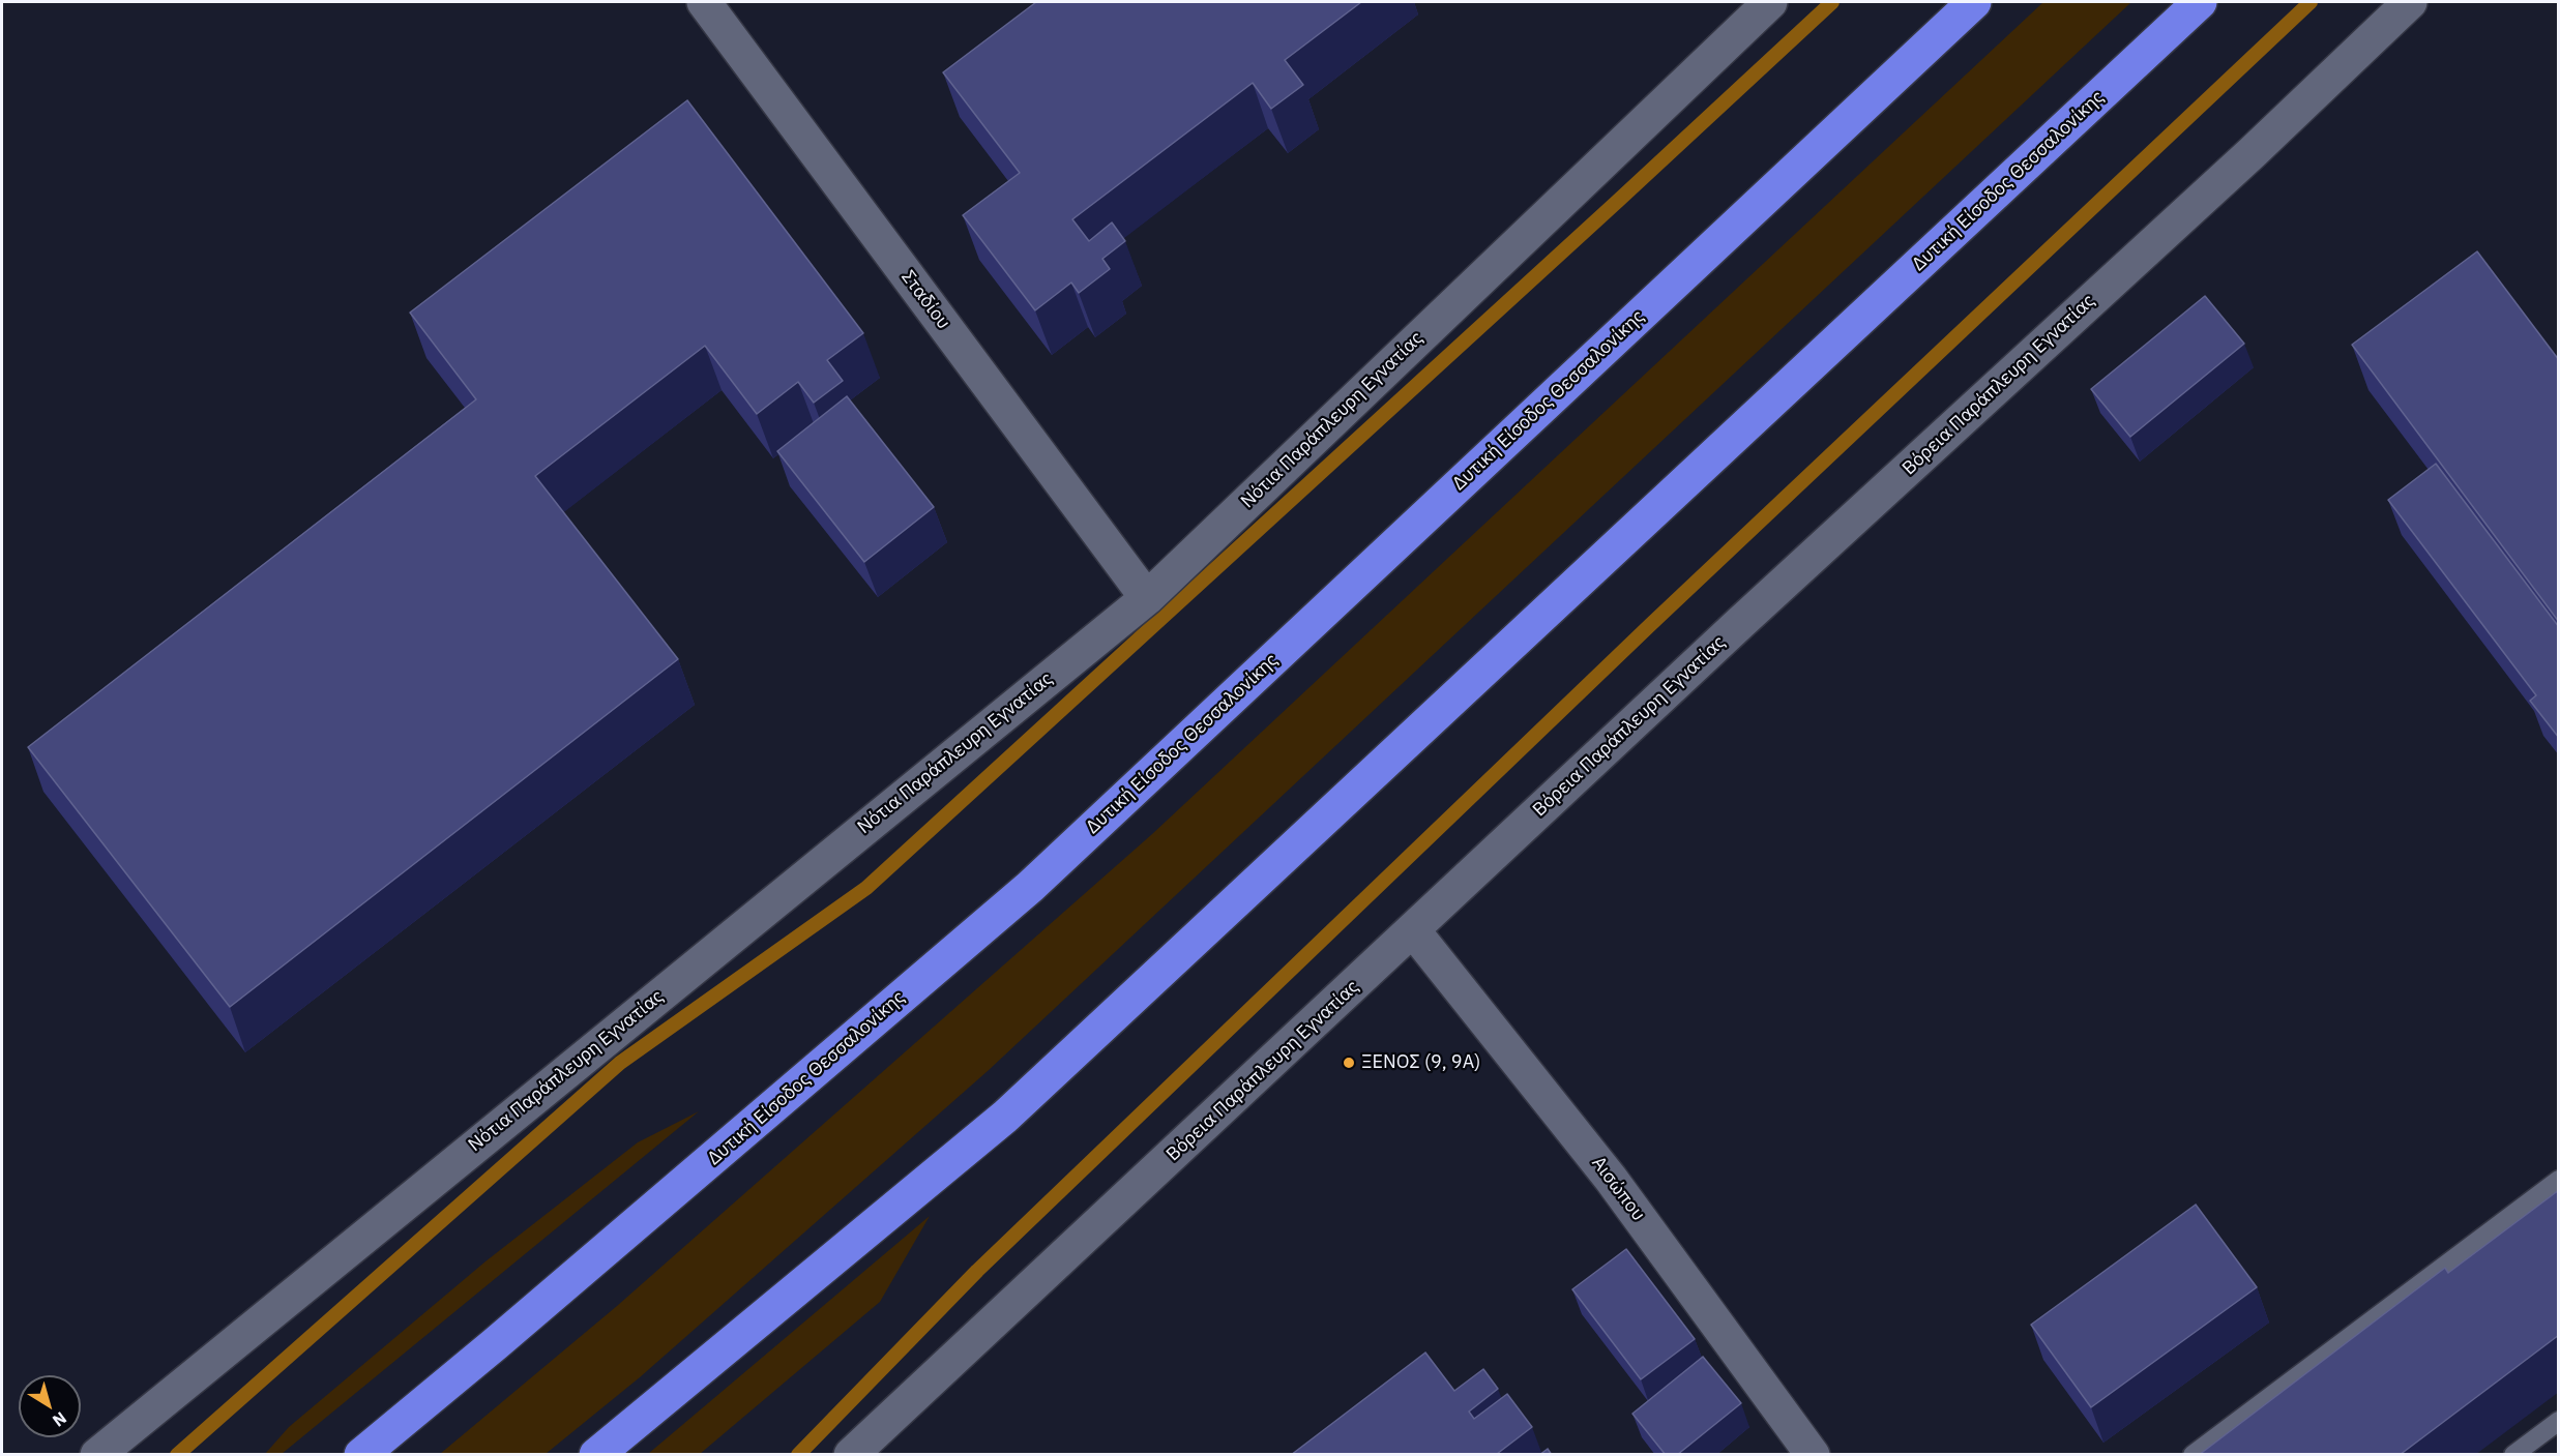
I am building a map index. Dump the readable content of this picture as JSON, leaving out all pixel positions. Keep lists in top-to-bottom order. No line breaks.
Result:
{"streets":{"highway":["Δυτική Είσοδος Θεσσαλονίκης"],"street":["Σταδίου","Βόρεια Παράπλευρη Εγνατίας","Νότια Παράπλευρη Εγνατίας","Αισώπου"]},"crossings":[["Σταδίου","Νότια Παράπλευρη Εγνατίας"],["Βόρεια Παράπλευρη Εγνατίας","Αισώπου"]],"places":["ΞΕΝΟΣ (9, 9Α)"],"north":"bottom right"}
